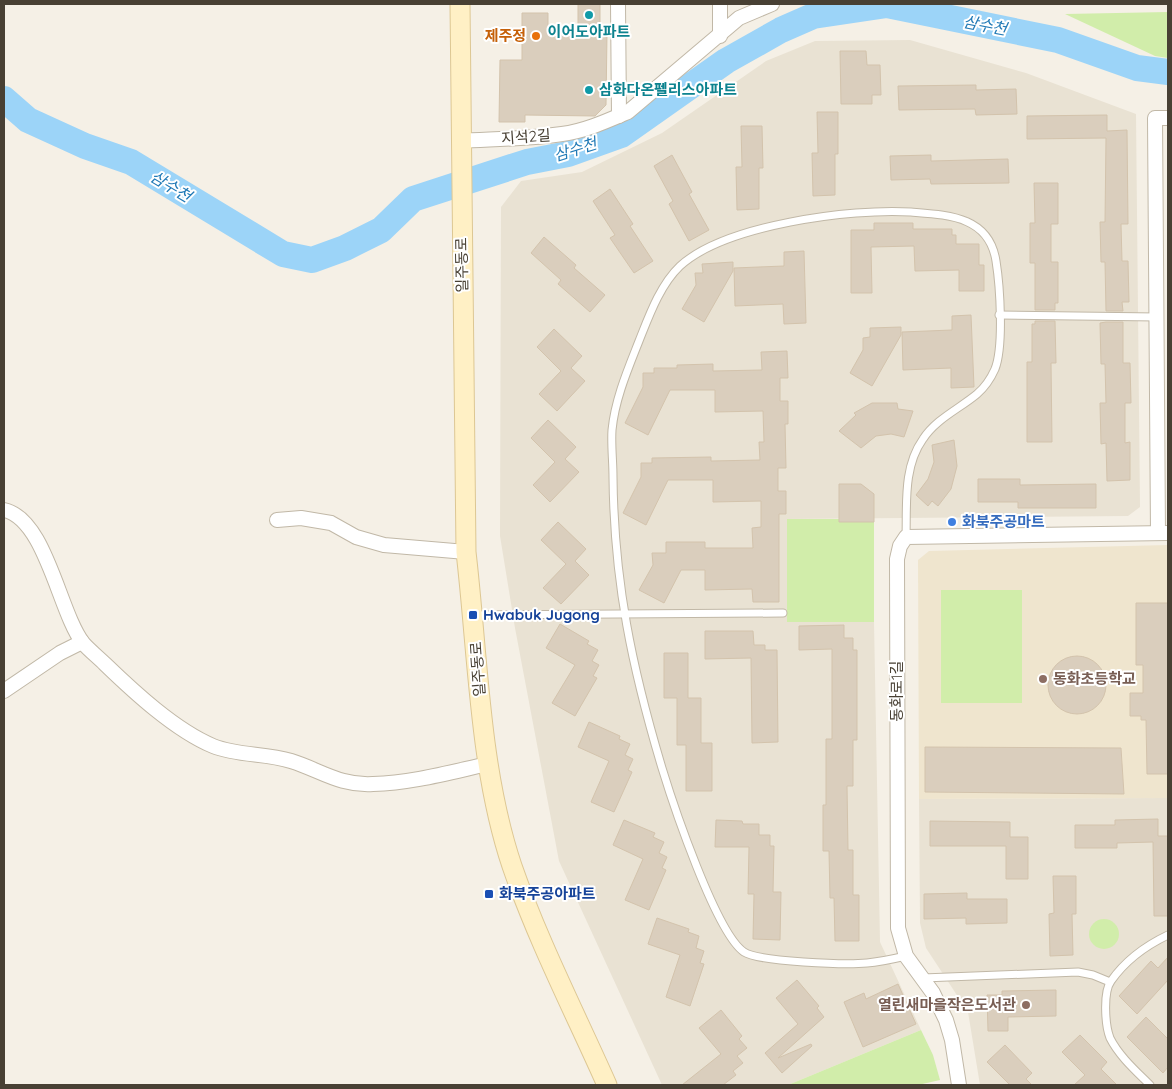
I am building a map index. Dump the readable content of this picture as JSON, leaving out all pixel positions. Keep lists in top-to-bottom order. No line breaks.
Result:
{"streets":{"main road":["일주동로"],"street":["지석2길","동화로1길"]},"crossings":[["지석2길","일주동로"]],"water":["삼수천"],"places":{"other":["이어도아파트","제주정","삼화다온펠리스아파트","화북주공마트","동화초등학교","열린새마을작은도서관"],"transit":["Hwabuk Jugong","화북주공아파트"]}}
